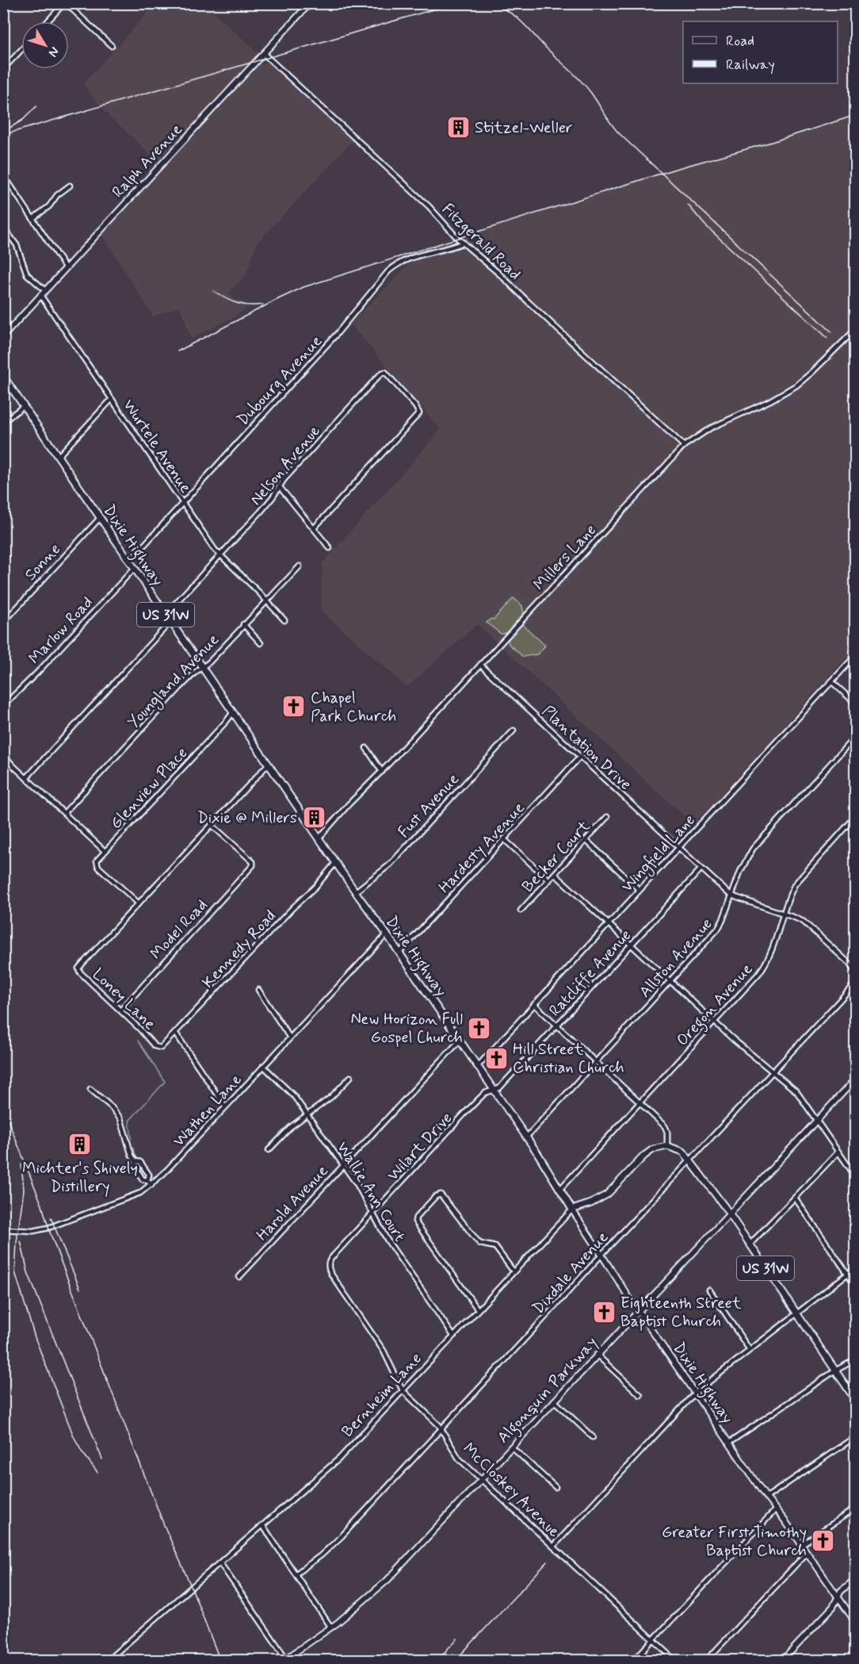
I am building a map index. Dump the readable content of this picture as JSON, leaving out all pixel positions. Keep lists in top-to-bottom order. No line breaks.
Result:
{"streets":{"main road":["Dixie Highway","US 31W","Bernheim Lane"],"street":["Ralph Avenue","Fitzgerald Road","Dubourg Avenue","Wurtele Avenue","Nelson Avenue","Millers Lane","Sonne","Marlow Road","Youngland Avenue","Plantation Drive","Glenview Place","Fust Avenue","Hardesty Avenue","Wingfield Lane","Becker Court","Model Road","Kennedy Road","Allston Avenue","Ratcliffe Avenue","Loney Lane","Oregon Avenue","Wathen Lane","Wilart Drive","Wallie Ann Court","Harold Avenue","Dixdale Avenue","Algonquin Parkway","McCloskey Avenue"]},"crossings":[["Ralph Avenue","Fitzgerald Road"],["Ralph Avenue","Wurtele Avenue"],["Fitzgerald Road","Dubourg Avenue"],["Fitzgerald Road","Millers Lane"],["Dubourg Avenue","Wurtele Avenue"],["Dubourg Avenue","Dixie Highway"],["Wurtele Avenue","Nelson Avenue"],["Wurtele Avenue","Youngland Avenue"],["Nelson Avenue","Dixie Highway"],["Dixie Highway","Millers Lane"],["Dixie Highway","Sonne"],["Dixie Highway","Marlow Road"],["Dixie Highway","Youngland Avenue"],["Dixie Highway","Glenview Place"],["Dixie Highway","Fust Avenue"],["Dixie Highway","Hardesty Avenue"],["Dixie Highway","Wingfield Lane"],["Dixie Highway","Kennedy Road"],["Dixie Highway","Allston Avenue"],["Dixie Highway","Ratcliffe Avenue"],["Dixie Highway","Loney Lane"],["Dixie Highway","Oregon Avenue"],["Dixie Highway","Wathen Lane"],["Dixie Highway","Wilart Drive"],["Dixie Highway","Harold Avenue"],["Dixie Highway","Dixdale Avenue"],["Dixie Highway","Algonquin Parkway"],["Dixie Highway","Bernheim Lane"],["Millers Lane","Plantation Drive"],["US 31W","Dixdale Avenue"],["US 31W","Algonquin Parkway"],["US 31W","Bernheim Lane"],["Plantation Drive","Hardesty Avenue"],["Plantation Drive","Wingfield Lane"],["Plantation Drive","Allston Avenue"],["Plantation Drive","Ratcliffe Avenue"],["Model Road","Loney Lane"],["Kennedy Road","Loney Lane"],["Ratcliffe Avenue","Wilart Drive"],["Loney Lane","Wathen Lane"],["Wathen Lane","Wallie Ann Court"],["Wilart Drive","Wallie Ann Court"],["Wilart Drive","McCloskey Avenue"],["Wallie Ann Court","Harold Avenue"],["Wallie Ann Court","Bernheim Lane"],["Dixdale Avenue","McCloskey Avenue"],["Algonquin Parkway","McCloskey Avenue"],["Bernheim Lane","McCloskey Avenue"]],"places":{"building":["Stitzel-Weller","Dixie @ Millers","Michter's Shively Distillery"],"church":["Chapel Park Church","New Horizon Full Gospel Church","Hill Street Christian Church","Eighteenth Street Baptist Church","Greater First Timothy Baptist Church"]},"legend":["Road","Railway"],"north":"bottom right"}
